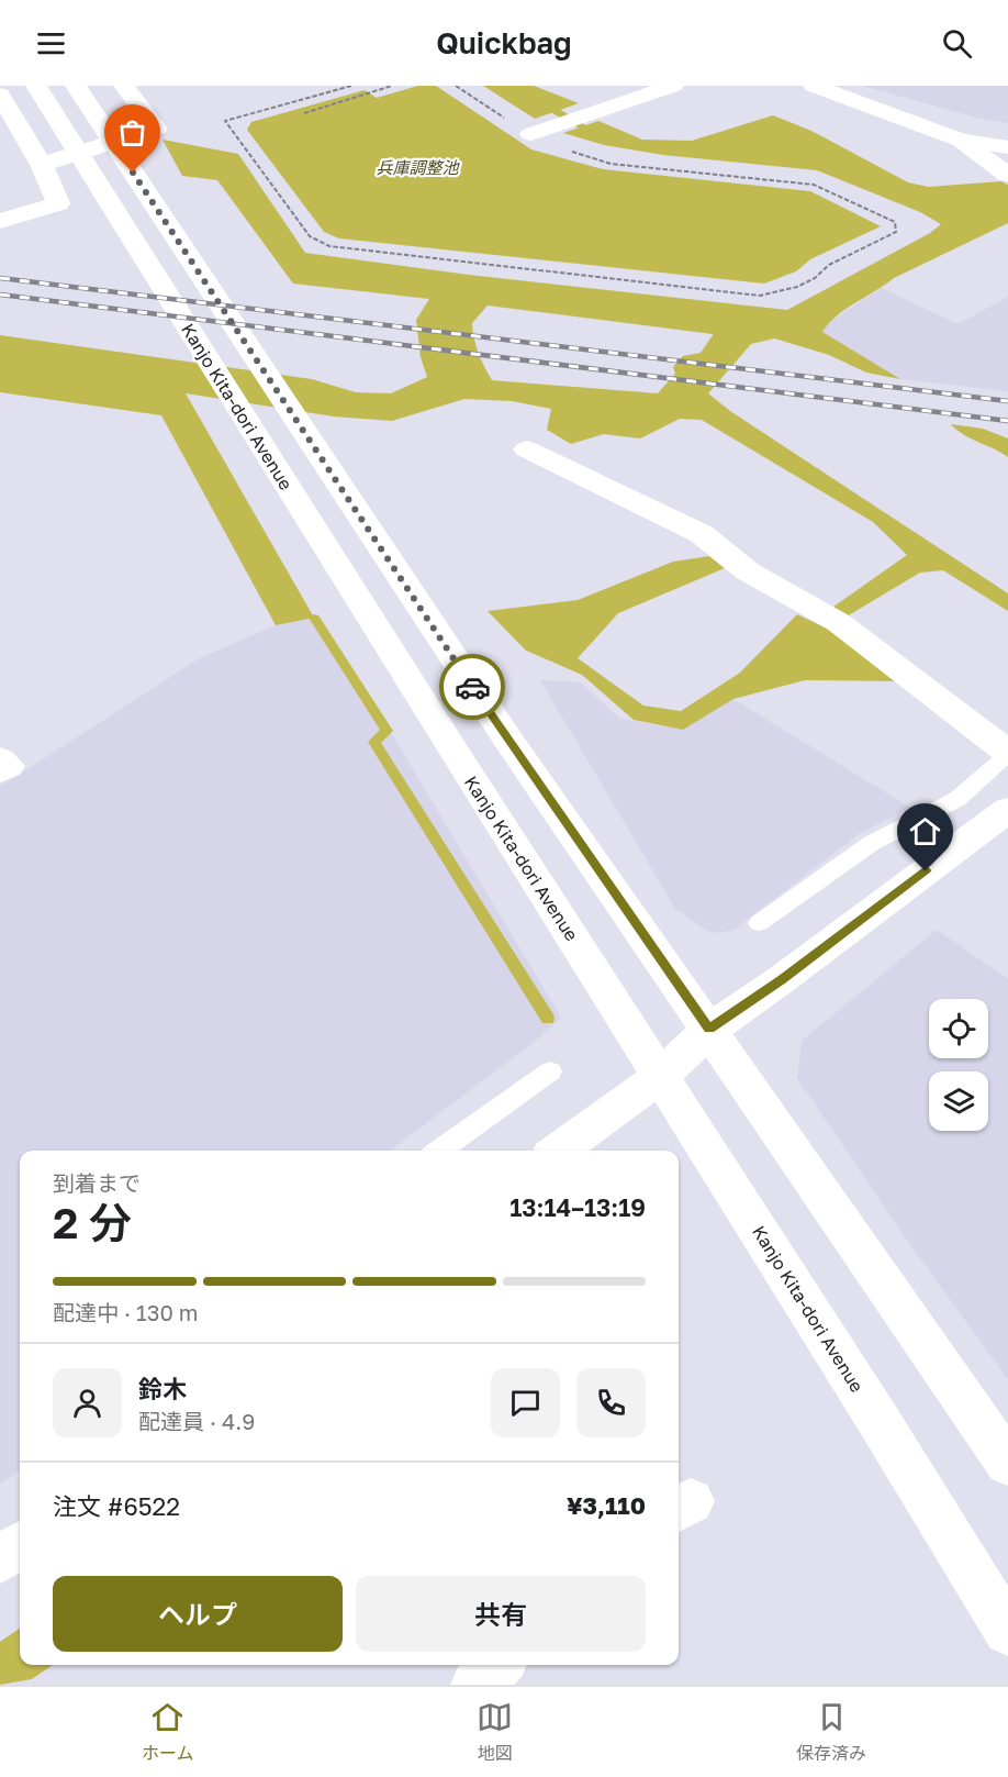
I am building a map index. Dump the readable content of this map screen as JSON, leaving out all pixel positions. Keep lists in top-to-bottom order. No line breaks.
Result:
{"streets":{"main road":["Kanjo Kita-dori Avenue"]},"water":["兵庫調整池"],"page":{"header":"Quickbag","heading":["2 分","到着まで","13:14–13:19"],"panel":["鈴木","配達員 · 4.9","注文 #6522","¥3,110"],"bar":"配達中 · 130 m","buttons":["ヘルプ","共有"],"tabs":["ホーム","地図","保存済み"]}}
